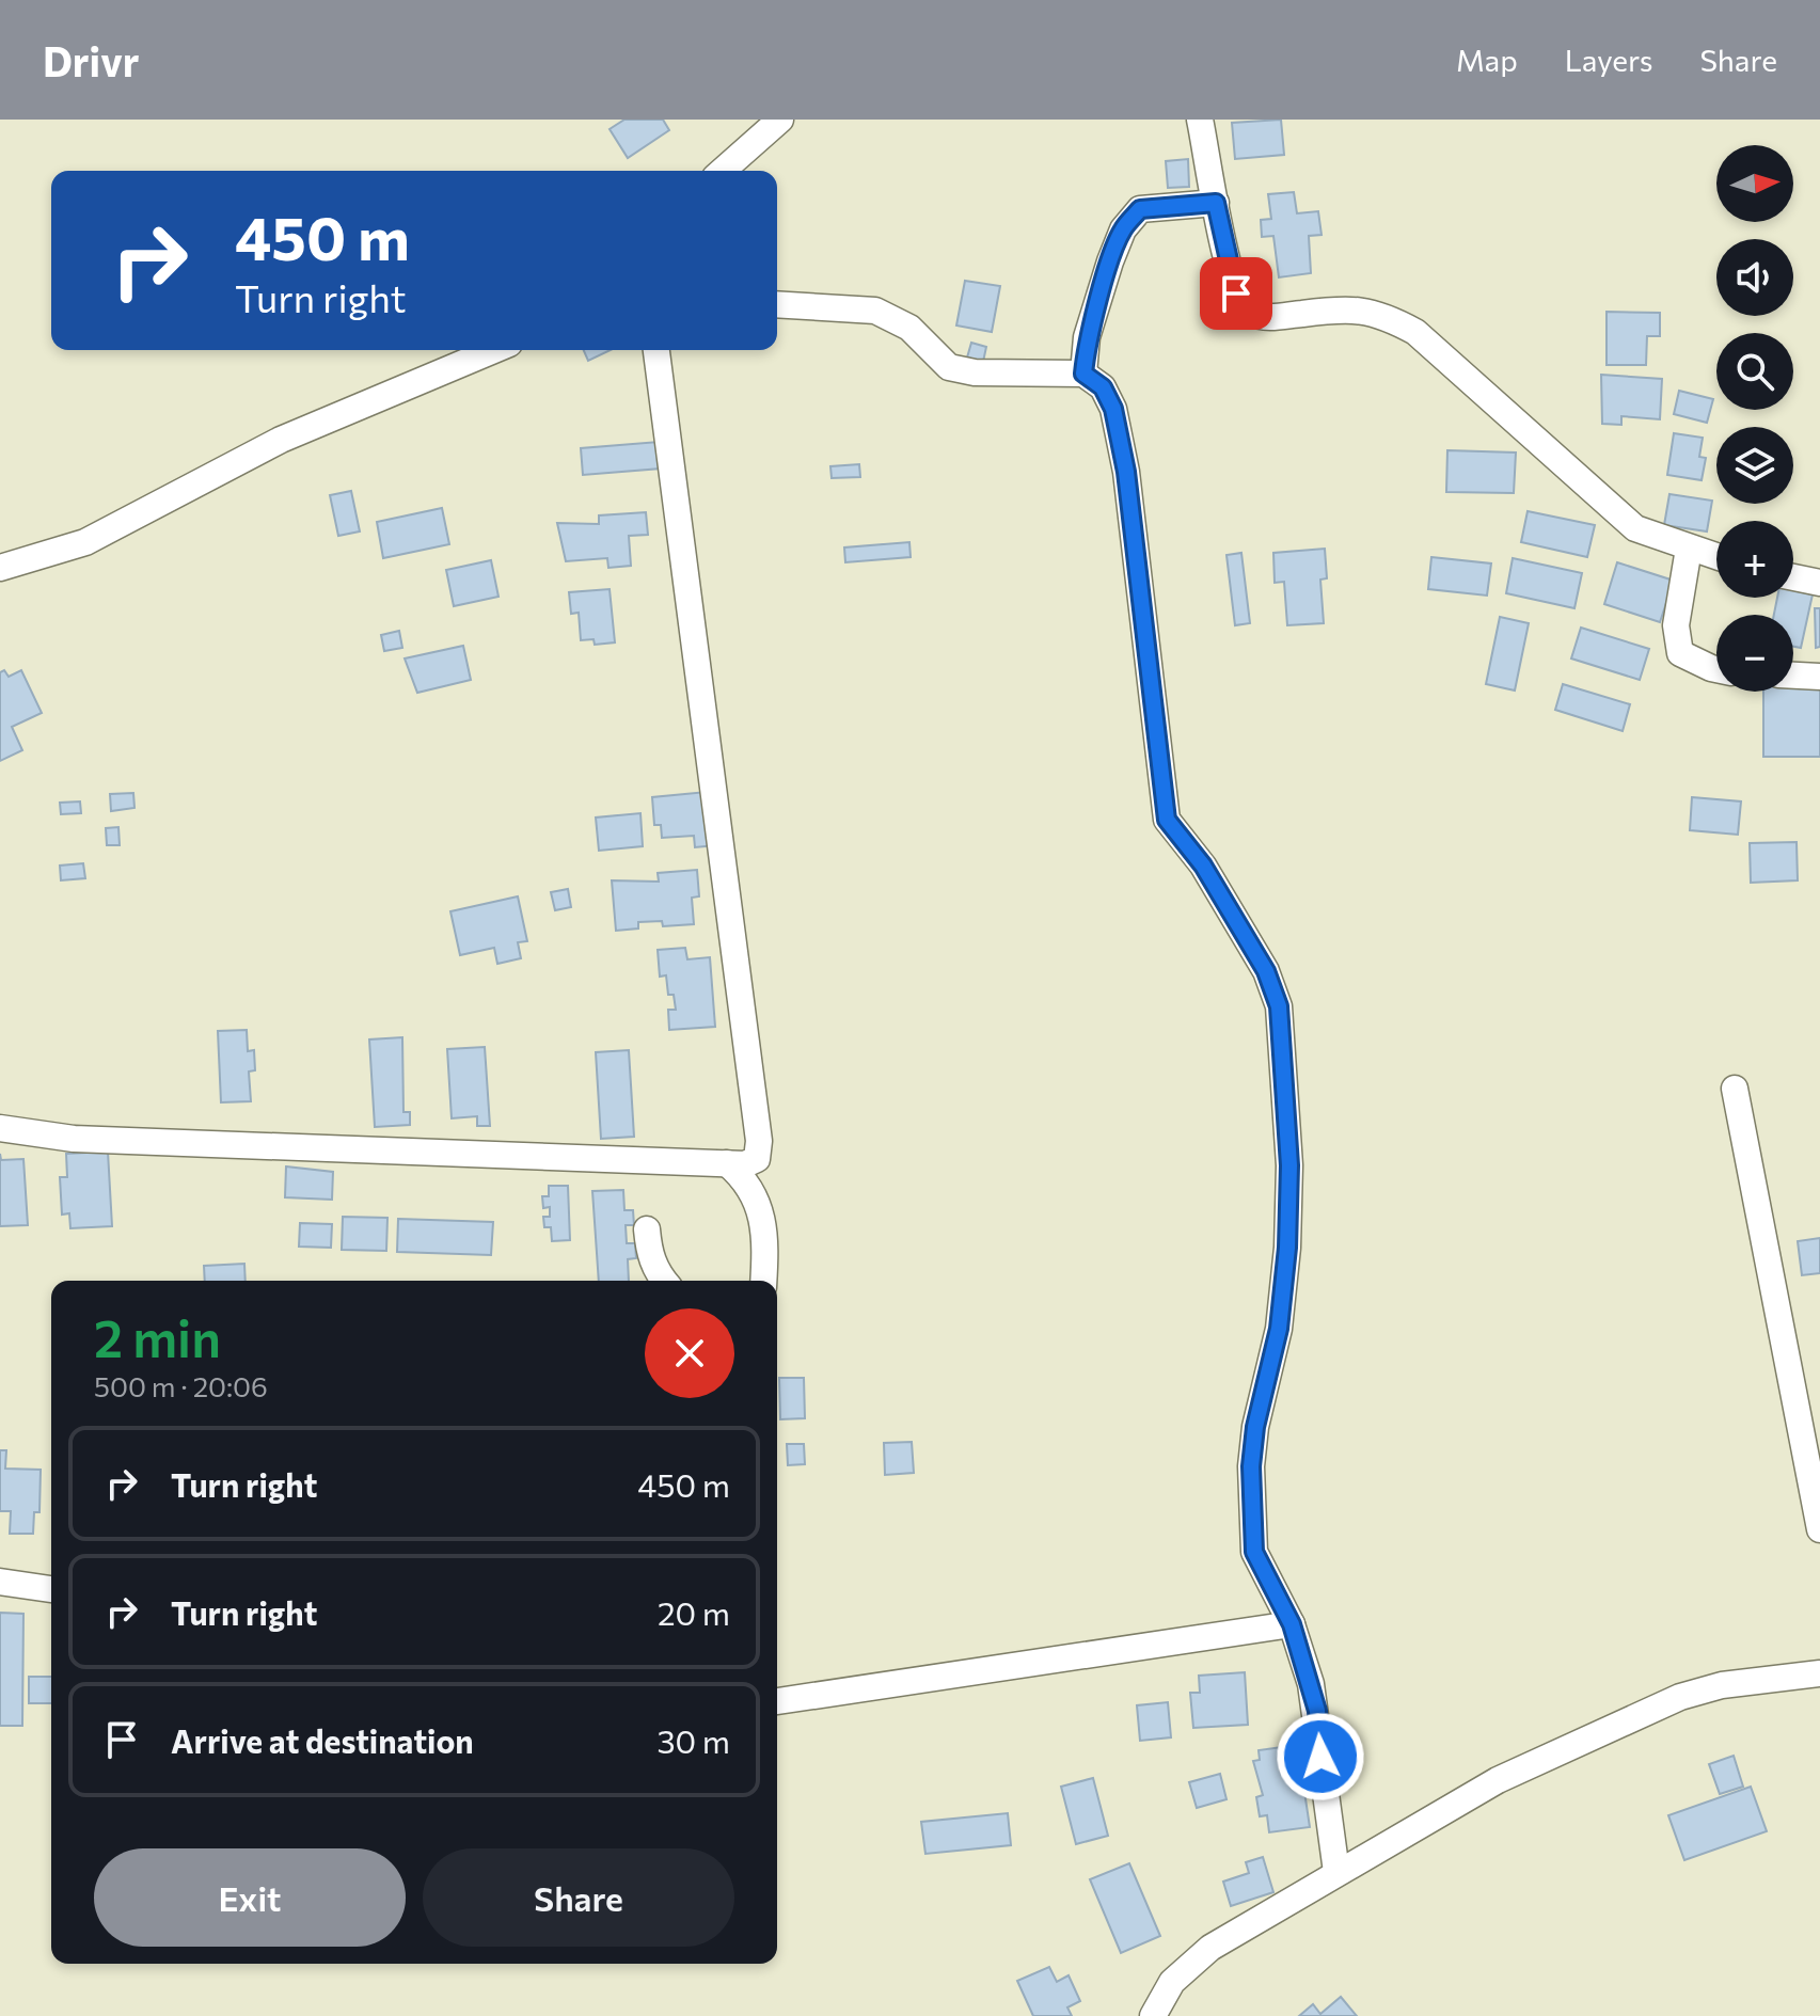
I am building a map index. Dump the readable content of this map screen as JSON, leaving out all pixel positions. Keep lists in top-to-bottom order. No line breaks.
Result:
{"north":"right","page":{"header":"Drivr","nav":["Map","Layers","Share"],"map_buttons":["+","−"],"turn":["450 m","Turn right"],"heading":["2 min","500 m · 20:06"],"list":[{"name":"Turn right","value":"450 m"},{"name":"Turn right","value":"20 m"},{"name":"Arrive at destination","value":"30 m"}],"buttons":["Exit","Share"]}}
